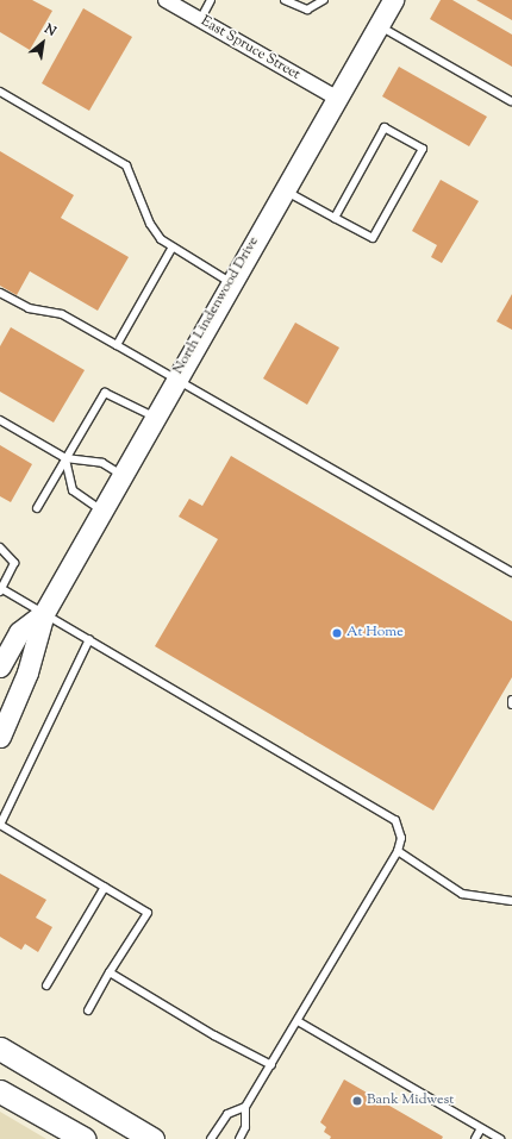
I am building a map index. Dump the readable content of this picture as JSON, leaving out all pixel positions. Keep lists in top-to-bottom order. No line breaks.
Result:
{"streets":{"street":["East Spruce Street","North Lindenwood Drive"]},"crossings":[["East Spruce Street","North Lindenwood Drive"]],"places":["At Home","Bank Midwest"],"north":"top right"}
